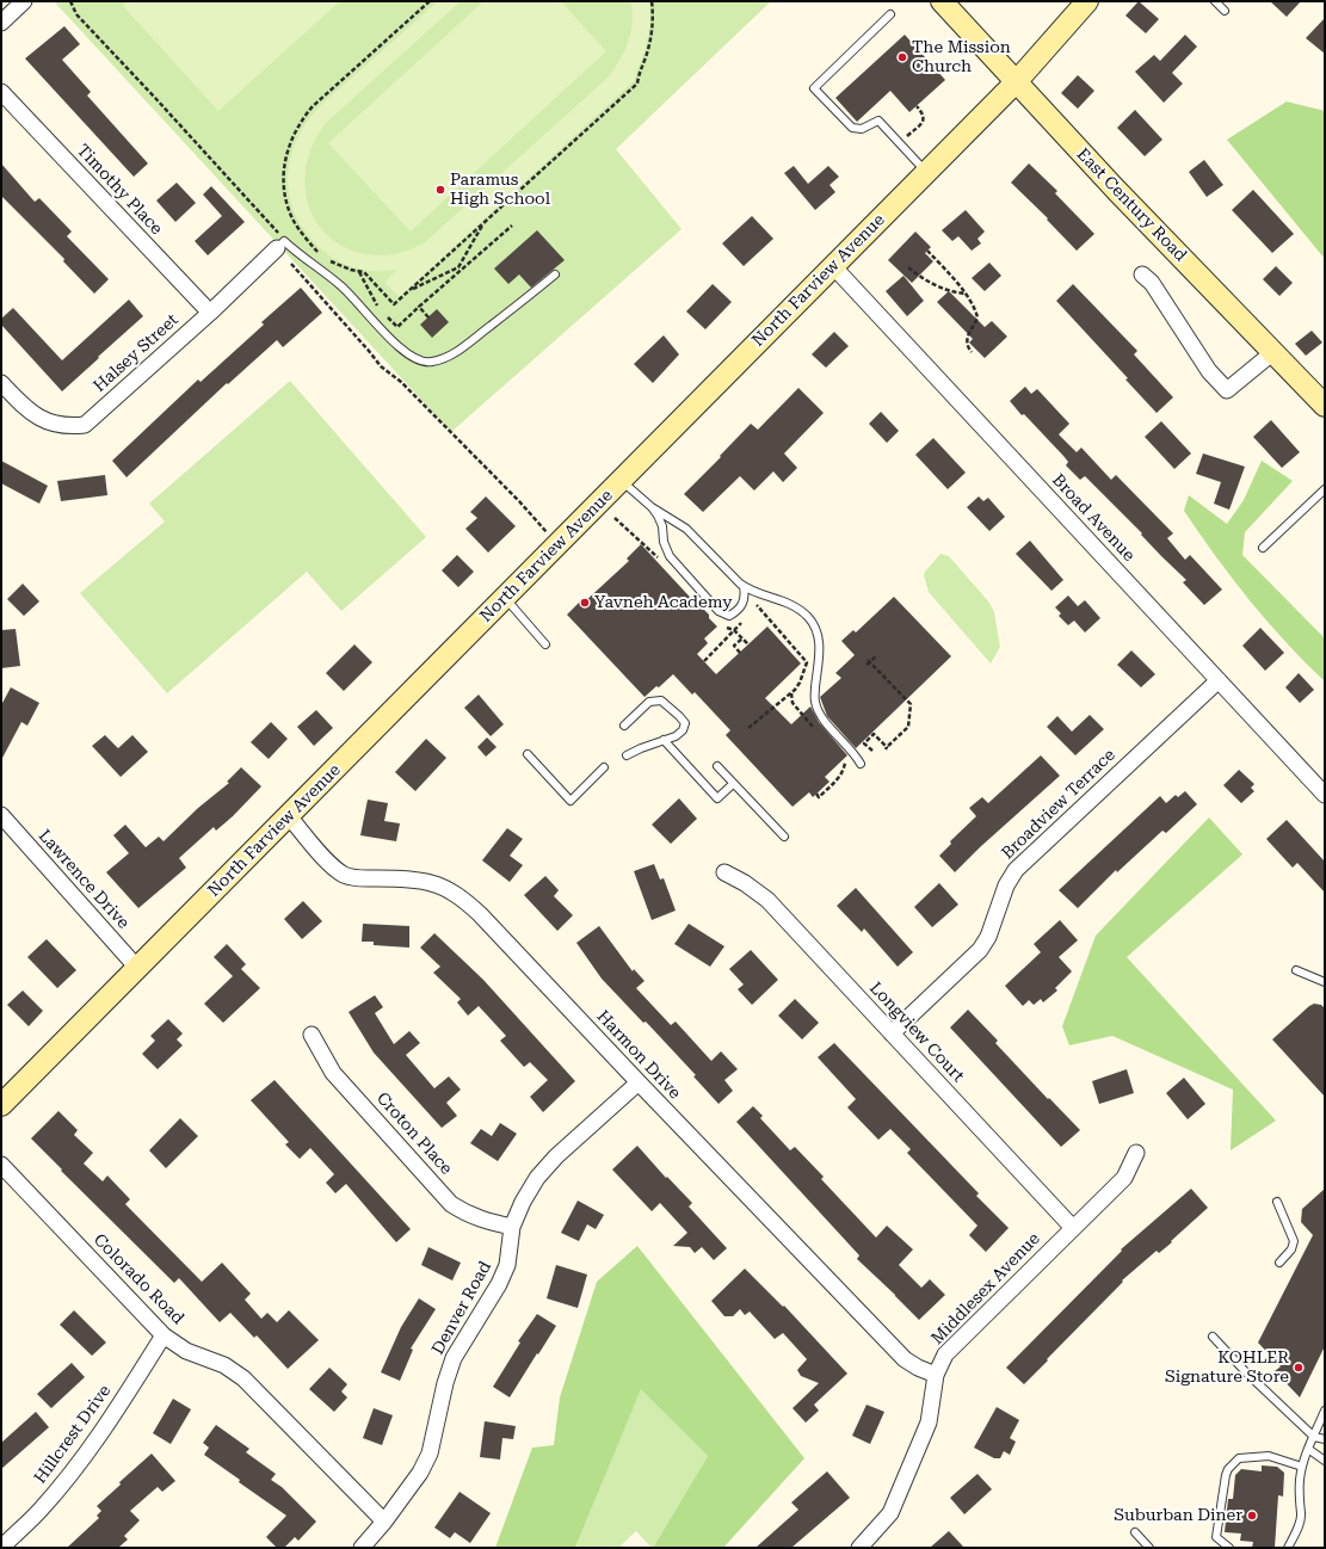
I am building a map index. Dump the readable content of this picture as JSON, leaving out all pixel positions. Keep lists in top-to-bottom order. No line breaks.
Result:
{"streets":{"street":["Timothy Place","East Century Road","North Farview Avenue","Halsey Street","Broad Avenue","Broadview Terrace","Lawrence Drive","Longview Court","Harmon Drive","Croton Place","Colorado Road","Middlesex Avenue","Denver Road","Hillcrest Drive"]},"crossings":[["Timothy Place","Halsey Street"],["East Century Road","North Farview Avenue"],["North Farview Avenue","Broad Avenue"],["North Farview Avenue","Lawrence Drive"],["North Farview Avenue","Harmon Drive"],["Broad Avenue","Broadview Terrace"],["Broadview Terrace","Longview Court"],["Longview Court","Middlesex Avenue"],["Harmon Drive","Middlesex Avenue"],["Harmon Drive","Denver Road"],["Croton Place","Denver Road"],["Colorado Road","Denver Road"],["Colorado Road","Hillcrest Drive"]],"places":["The Mission Church","Paramus High School","Yavneh Academy","KOHLER Signature Store","Suburban Diner"]}
